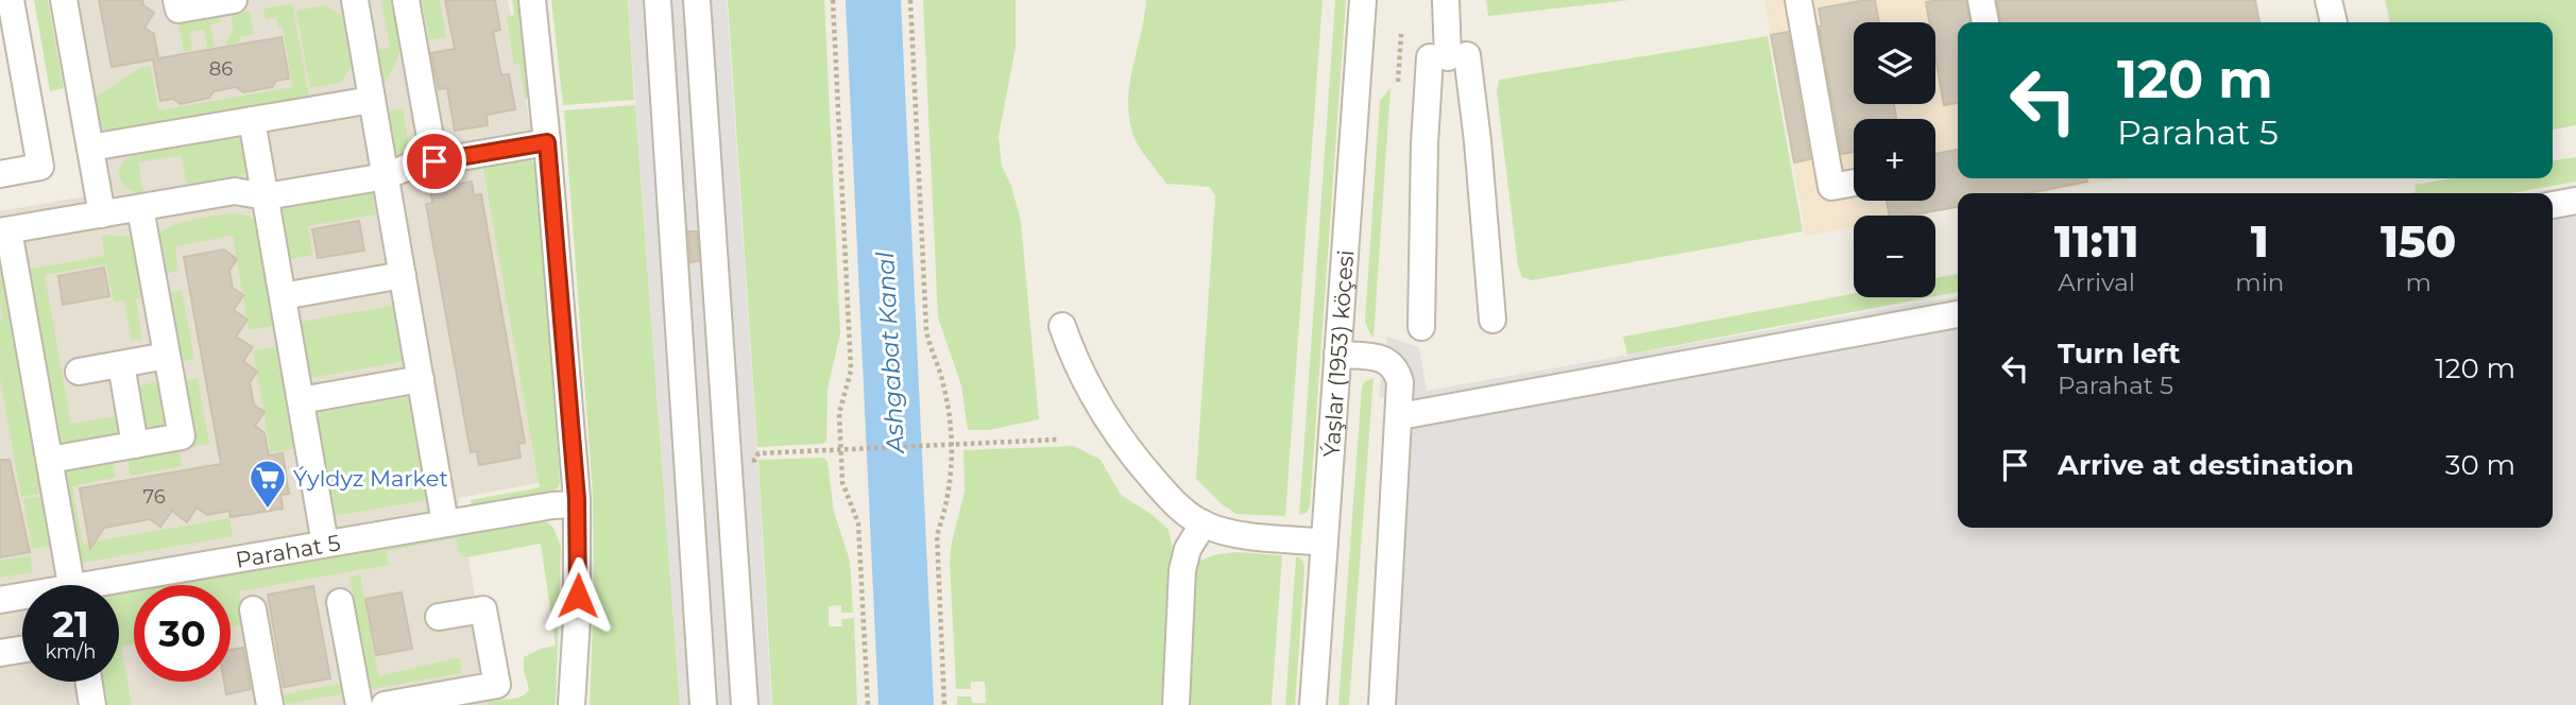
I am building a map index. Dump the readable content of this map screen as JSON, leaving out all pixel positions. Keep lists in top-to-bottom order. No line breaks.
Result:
{"streets":{"street":["Ýaşlar (1953) köçesi","Parahat 5"]},"water":["Ashgabat Kanal"],"places":{"supermarket":["Ýyldyz Market"]},"house_numbers":["86","76"],"page":{"map_buttons":["+","−"],"turn":["120 m","Parahat 5"],"eta":["11:11","Arrival","1","min","150","m"],"list":[{"name":"Turn left","note":"Parahat 5","value":"120 m"},{"name":"Arrive at destination","value":"30 m"}],"speed":"21 km/h","limit":"30"}}
